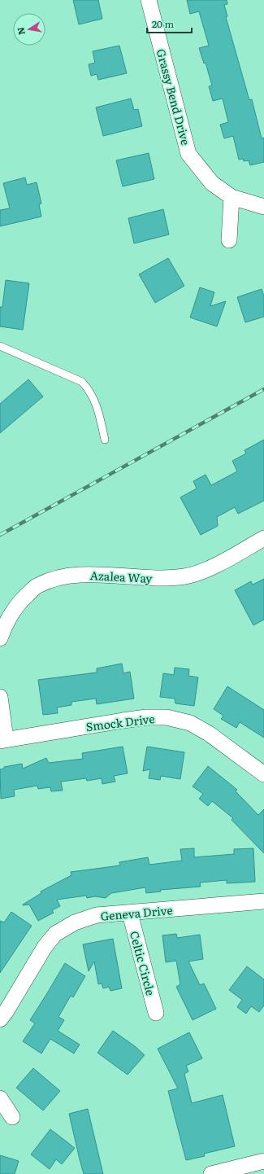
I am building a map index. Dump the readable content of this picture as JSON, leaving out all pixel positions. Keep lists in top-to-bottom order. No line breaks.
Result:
{"streets":{"street":["Grassy Bend Drive","Azalea Way","Smock Drive","Geneva Drive","Celtic Circle"]},"crossings":[["Geneva Drive","Celtic Circle"]],"scale_bar":"20 m","north":"left"}
